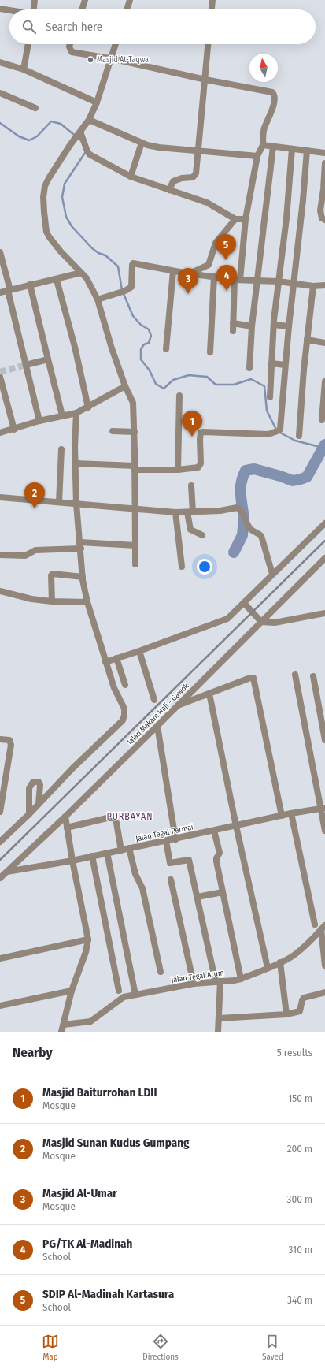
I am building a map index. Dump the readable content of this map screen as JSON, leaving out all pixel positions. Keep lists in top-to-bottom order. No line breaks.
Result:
{"streets":{"street":["Jalan Makam Haji - Gawok","Jalan Tegal Permai","Jalan Tegal Arum"]},"crossings":[["Jalan Makam Haji - Gawok","Jalan Tegal Permai"]],"districts":["PURBAYAN"],"places":["Masjid At-Taqwa"],"north":"top","page":{"search":"Search here","pins":["5","4","3","1","2"],"heading":["Nearby","5 results"],"list":[{"mark":"1","name":"Masjid Baiturrohan LDII","note":"Mosque","value":"150 m"},{"mark":"2","name":"Masjid Sunan Kudus Gumpang","note":"Mosque","value":"200 m"},{"mark":"3","name":"Masjid Al-Umar","note":"Mosque","value":"300 m"},{"mark":"4","name":"PG/TK Al-Madinah","note":"School","value":"310 m"},{"mark":"5","name":"SDIP Al-Madinah Kartasura","note":"School","value":"340 m"}],"nav":["Map","Directions","Saved"]}}
